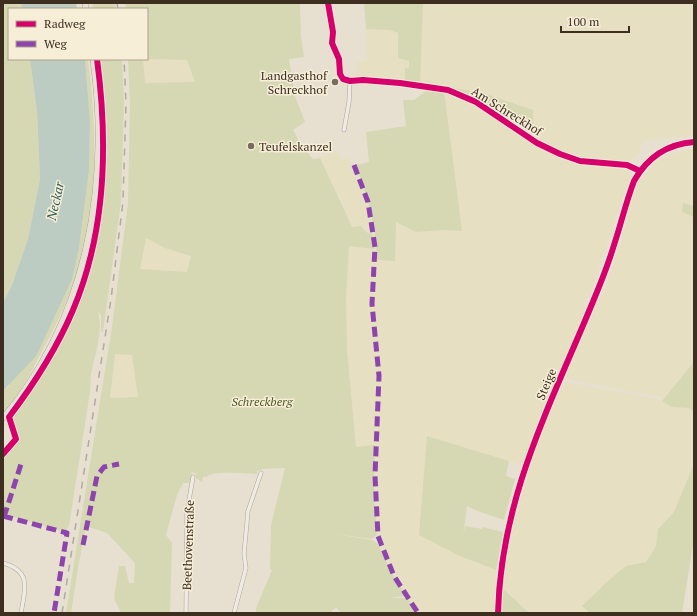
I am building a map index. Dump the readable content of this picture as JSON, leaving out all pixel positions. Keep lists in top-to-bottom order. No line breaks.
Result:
{"streets":{"street":["Am Schreckhof","Steige","Beethovenstraße"]},"crossings":[["Am Schreckhof","Steige"]],"water":["Neckar"],"parks":["Schreckberg"],"places":["Landgasthof Schreckhof","Teufelskanzel"],"legend":["Radweg","Weg"],"scale_bar":"100 m"}
